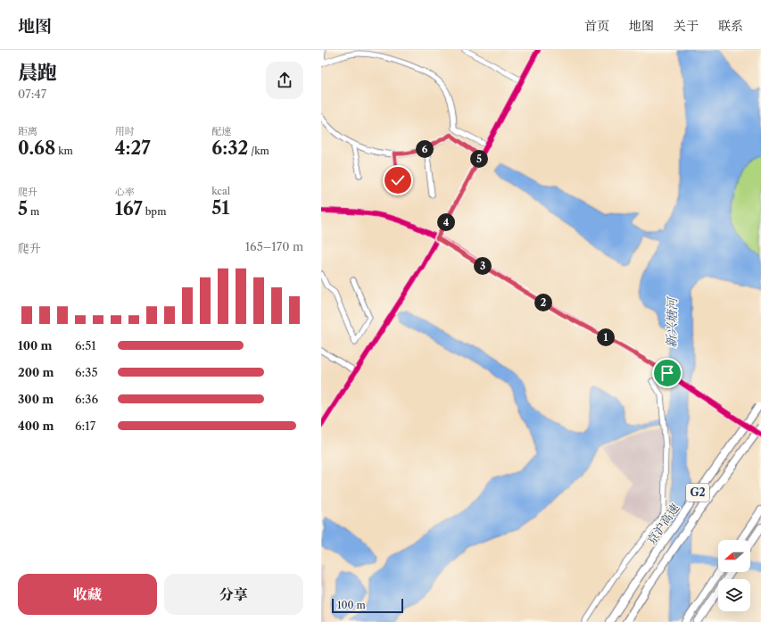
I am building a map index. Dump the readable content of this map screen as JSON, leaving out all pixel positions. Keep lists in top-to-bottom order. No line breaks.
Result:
{"streets":{"highway":["G2","京沪高速"]},"water":["新兴塘河"],"scale_bar":"100 m","north":"left","page":{"header":"地图","nav":["首页","地图","关于","联系"],"heading":["晨跑","07:47"],"stats":[["距离","0.68 km"],["用时","4:27"],["配速","6:32 /km"],["爬升","5 m"],["心率","167 bpm"],["kcal","51"]],"pins":["6","5","4","3","2","1"],"chart":["爬升","165–170 m"],"list":[{"name":"100 m","note":"6:51"},{"name":"200 m","note":"6:35"},{"name":"300 m","note":"6:36"},{"name":"400 m","note":"6:17"}],"buttons":["收藏","分享"],"scale":"100 m"}}
